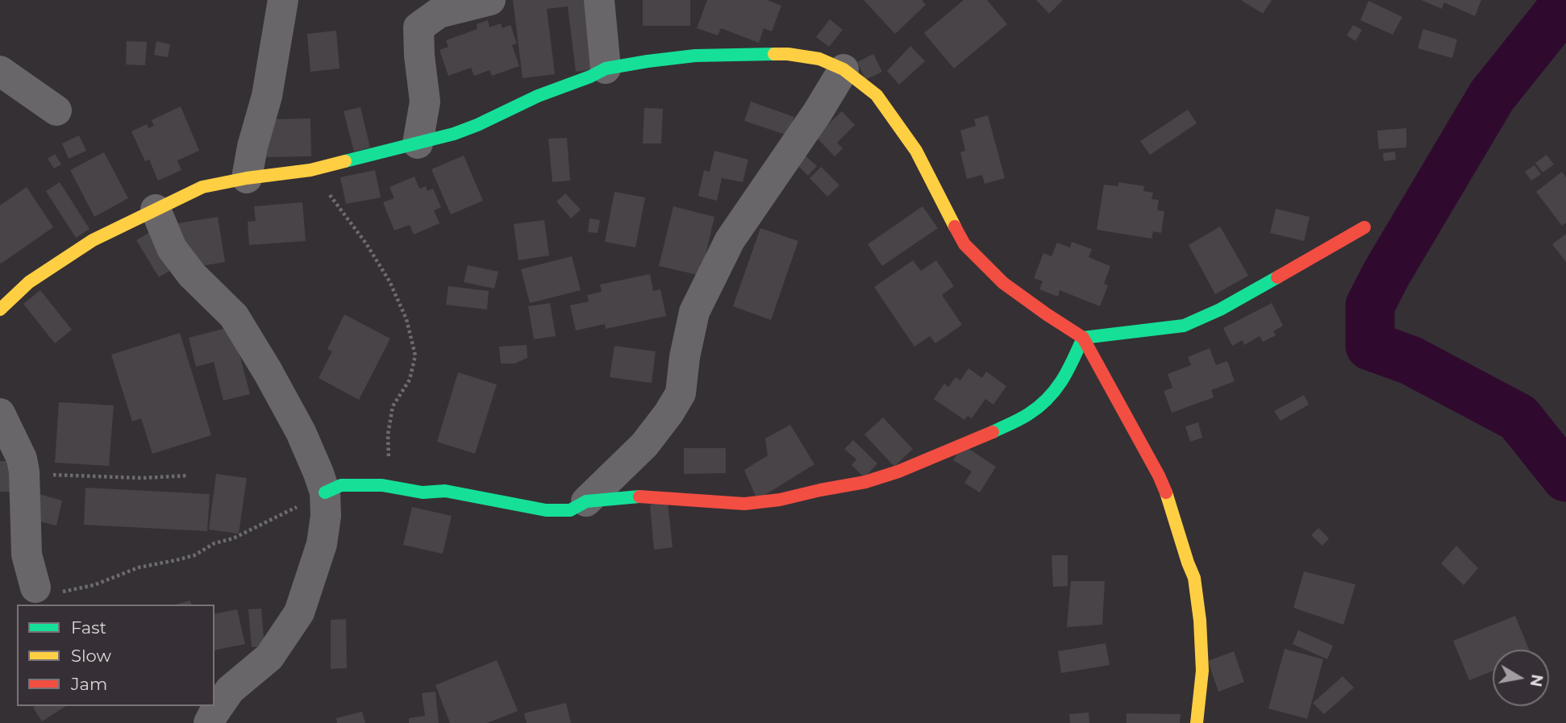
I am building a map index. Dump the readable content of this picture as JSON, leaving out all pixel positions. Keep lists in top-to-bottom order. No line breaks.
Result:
{"legend":["Fast","Slow","Jam"],"north":"right"}
